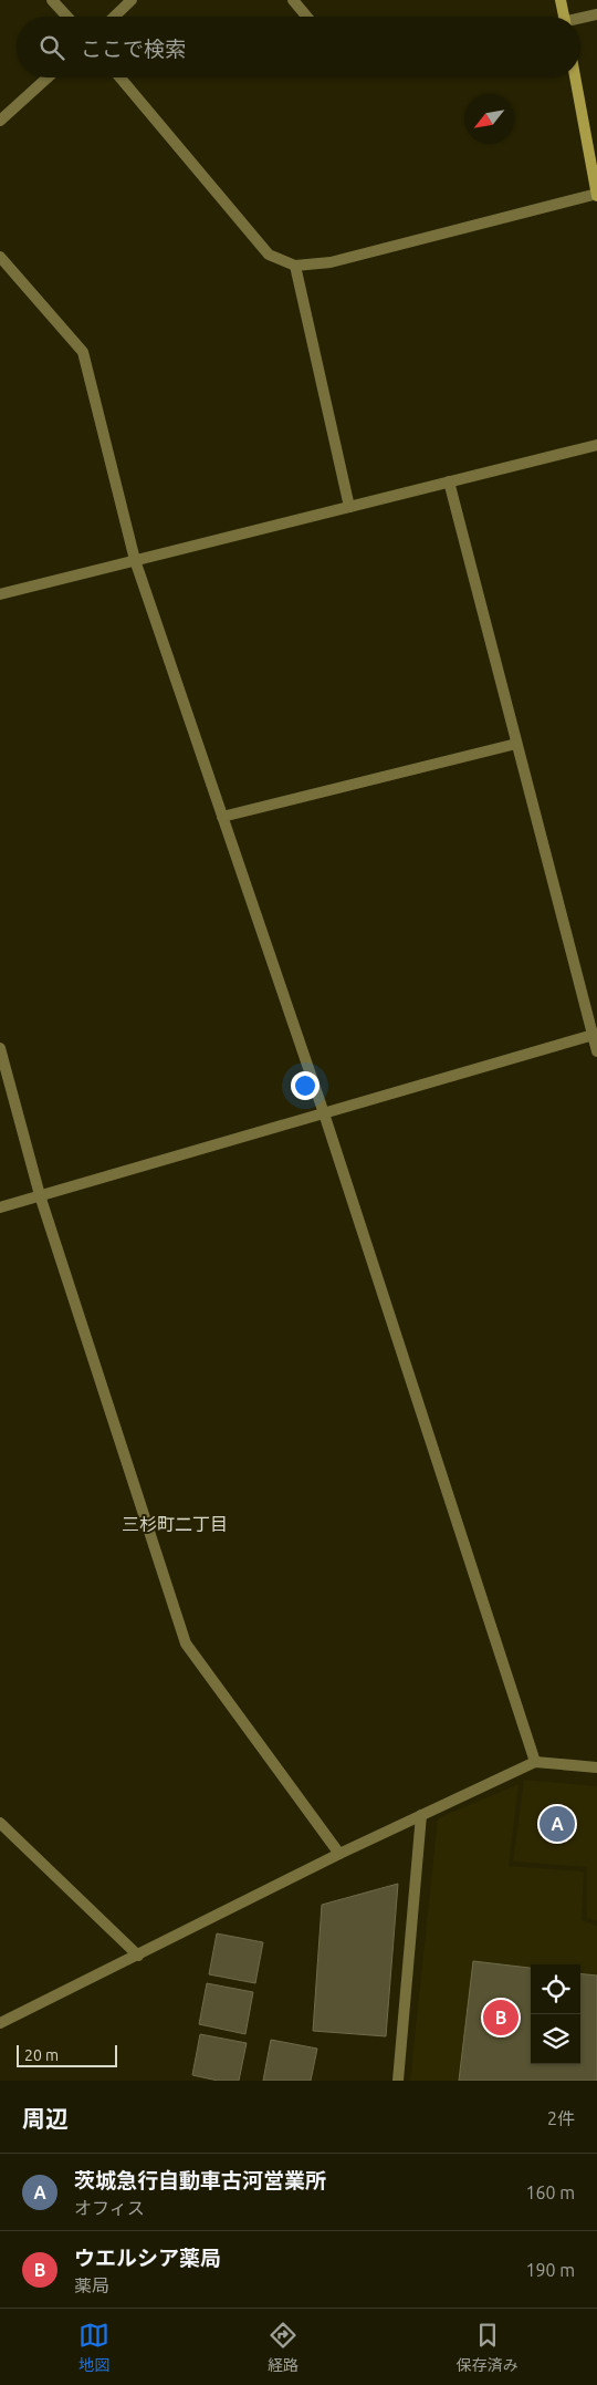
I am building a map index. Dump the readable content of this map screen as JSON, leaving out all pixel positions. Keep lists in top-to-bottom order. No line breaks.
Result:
{"districts":["三杉町二丁目"],"scale_bar":"20 m","north":"bottom left","page":{"search":"ここで検索","pins":["A","B"],"scale":"20 m","heading":["周辺","2件"],"list":[{"mark":"A","name":"茨城急行自動車古河営業所","note":"オフィス","value":"160 m"},{"mark":"B","name":"ウエルシア薬局","note":"薬局","value":"190 m"}],"nav":["地図","経路","保存済み"]}}
